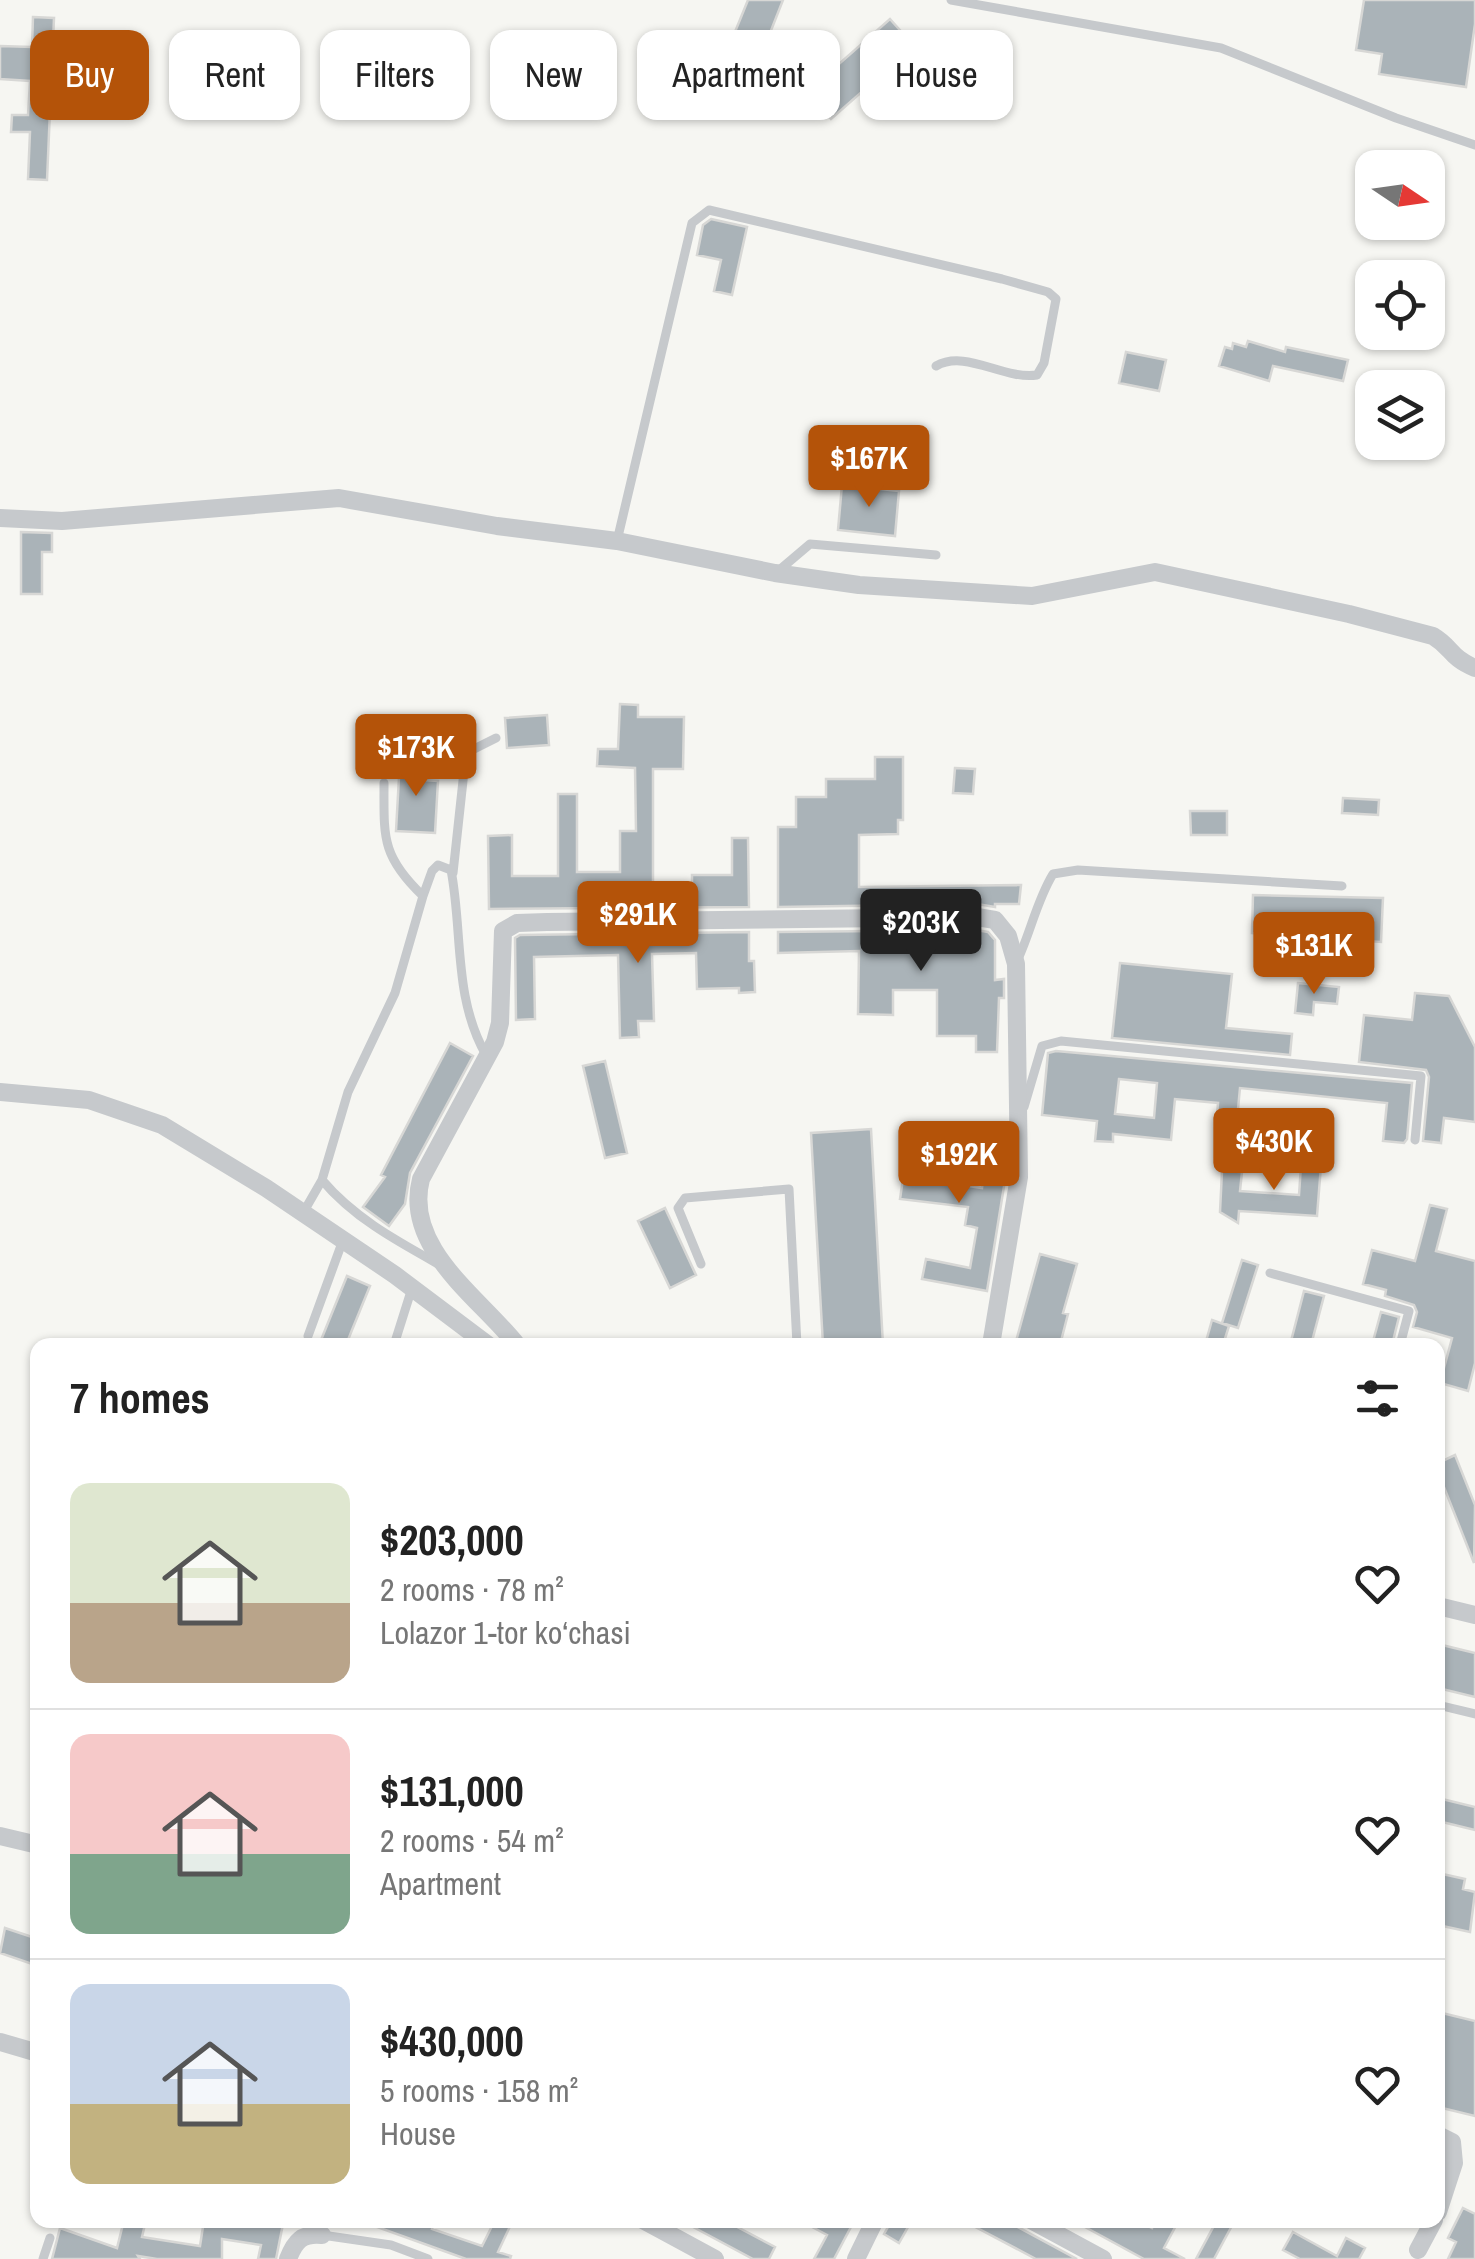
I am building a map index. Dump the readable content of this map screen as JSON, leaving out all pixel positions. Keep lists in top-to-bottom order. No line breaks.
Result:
{"north":"right","page":{"chip":["Buy","Rent","Filters","New","Apartment","House"],"price":["$167K","$173K","$291K","$203K","$131K","$430K","$192K"],"heading":"7 homes","list":[{"name":"$203,000","note":"2 rooms · 78 m² · Lolazor 1-tor ko‘chasi"},{"name":"$131,000","note":"2 rooms · 54 m² · Apartment"},{"name":"$430,000","note":"5 rooms · 158 m² · House"}]}}
